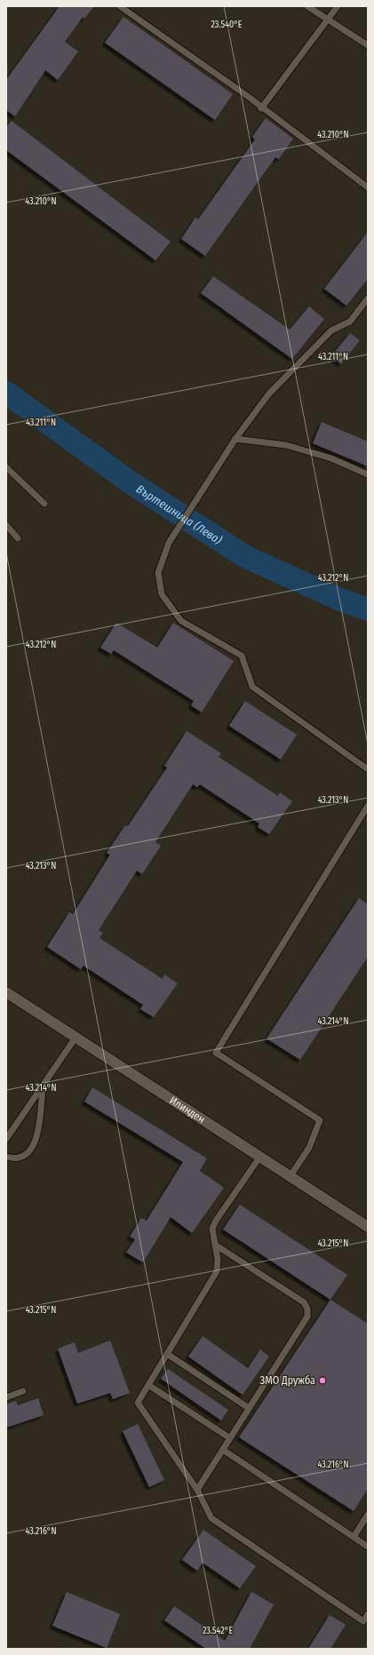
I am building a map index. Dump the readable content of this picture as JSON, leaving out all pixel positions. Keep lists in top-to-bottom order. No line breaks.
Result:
{"streets":{"street":["Илинден"]},"water":["Въртешница (Лева)"],"places":["ЗМО Дружба"],"coordinates":["23.540°E","43.210°N","43.211°N","43.212°N","43.213°N","43.214°N","43.215°N","43.216°N","23.542°E"]}
